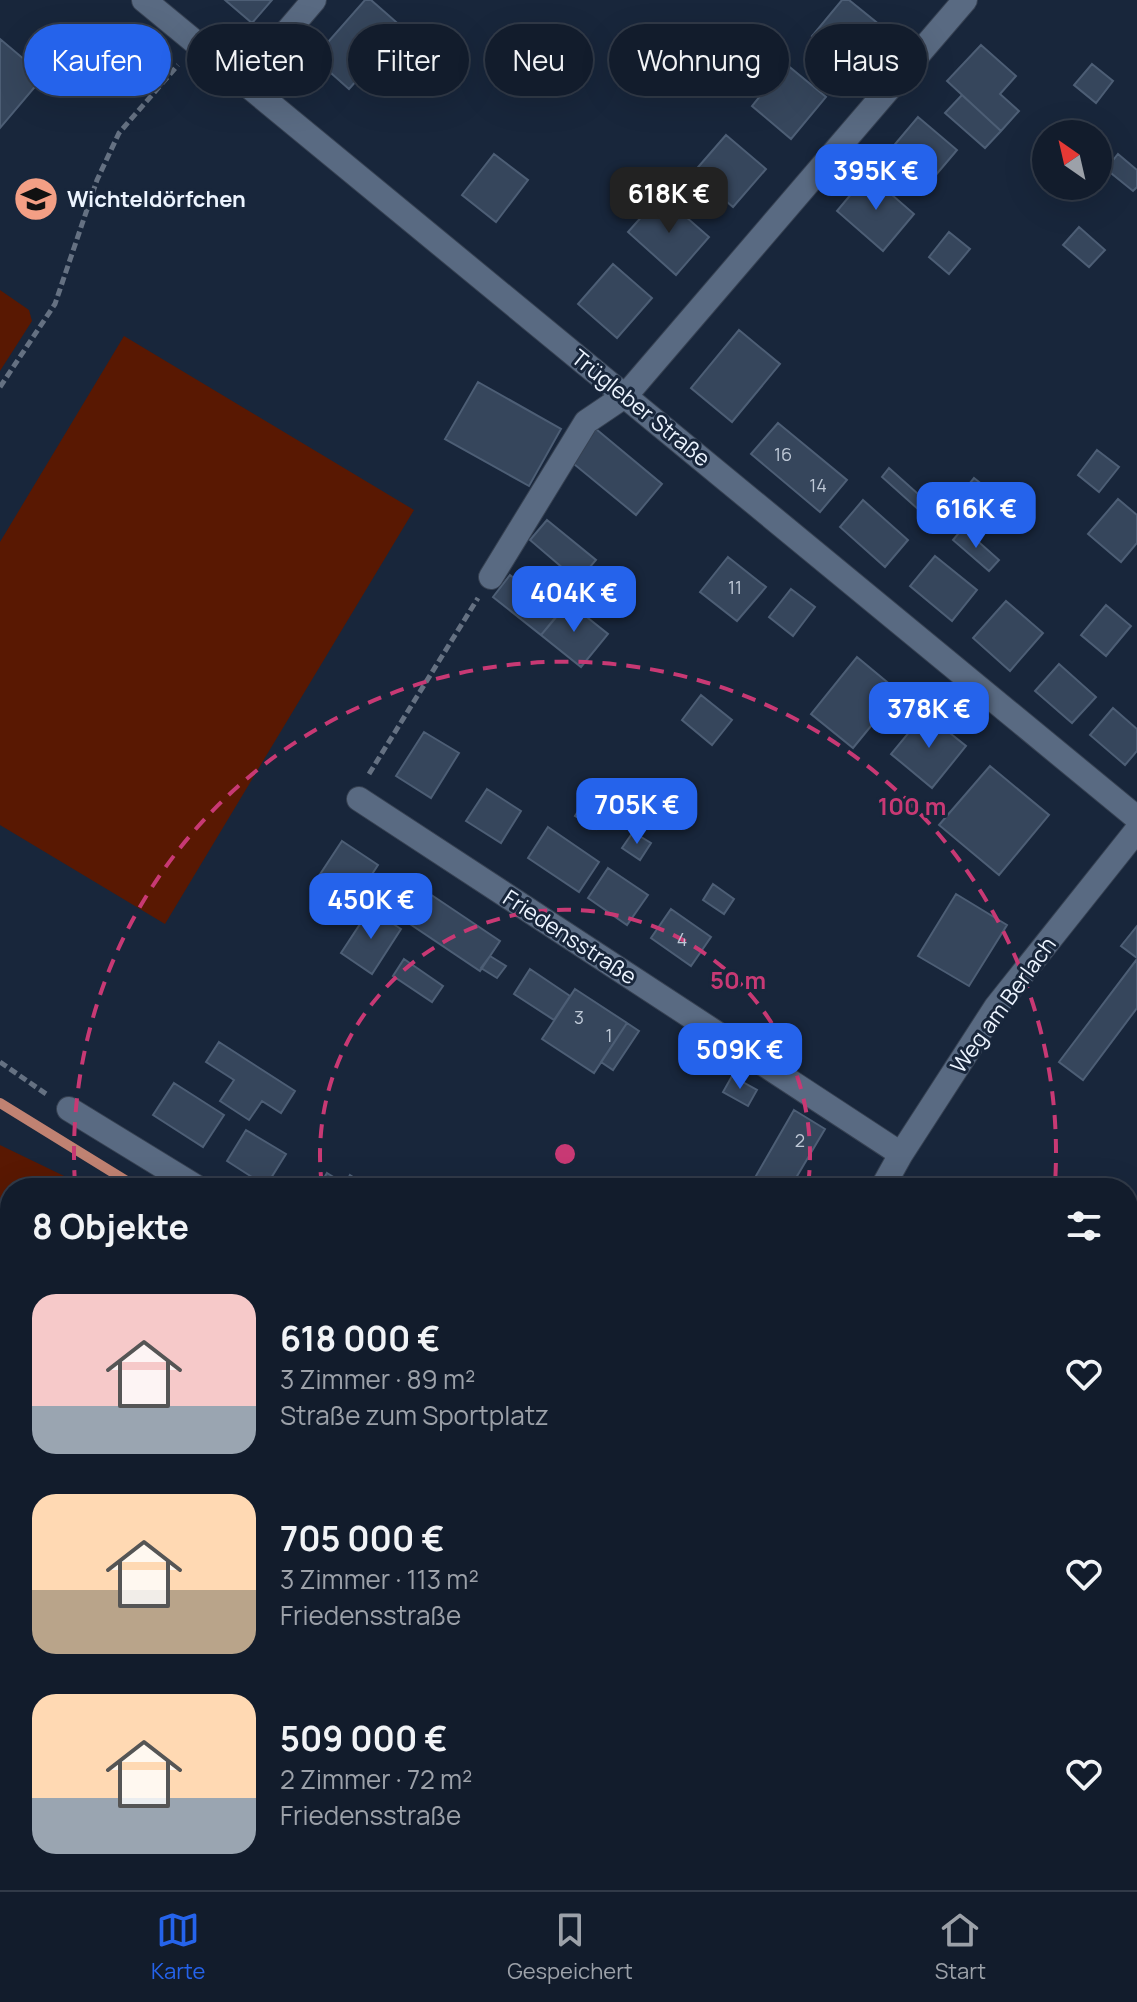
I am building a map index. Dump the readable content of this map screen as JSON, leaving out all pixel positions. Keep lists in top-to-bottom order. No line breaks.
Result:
{"streets":{"street":["Trügleber Straße","Friedensstraße","Weg am Berlach"]},"crossings":[["Friedensstraße","Weg am Berlach"]],"places":{"school or university":["Wichteldörfchen"]},"house_numbers":["16","14","11","4","3","1","2"],"north":"top left","page":{"chip":["Kaufen","Mieten","Filter","Neu","Wohnung","Haus"],"price":["395K €","618K €","616K €","404K €","378K €","705K €","450K €","509K €"],"heading":"8 Objekte","list":[{"name":"618 000 €","note":"3 Zimmer · 89 m² · Straße zum Sportplatz"},{"name":"705 000 €","note":"3 Zimmer · 113 m² · Friedensstraße"},{"name":"509 000 €","note":"2 Zimmer · 72 m² · Friedensstraße"}],"tabs":["Karte","Gespeichert","Start"]},"rings":["100 m","50 m"]}
